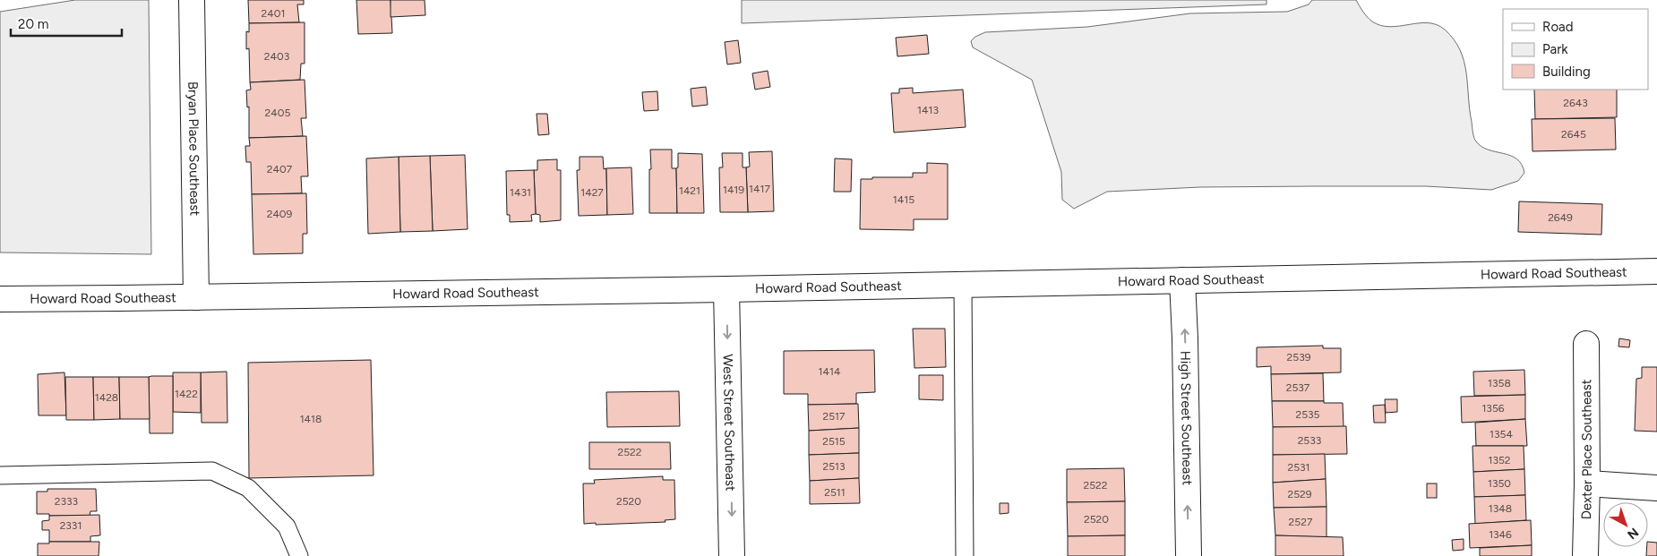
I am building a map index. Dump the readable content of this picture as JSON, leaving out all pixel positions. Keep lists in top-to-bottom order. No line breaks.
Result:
{"streets":{"street":["Bryan Place Southeast","Howard Road Southeast","High Street Southeast","West Street Southeast","Dexter Place Southeast"]},"crossings":[["Bryan Place Southeast","Howard Road Southeast"],["Howard Road Southeast","High Street Southeast"],["Howard Road Southeast","West Street Southeast"]],"one_way":["High Street Southeast","West Street Southeast"],"house_numbers":["2401","2403","2643","1413","2405","2645","2407","1417","1419","1421","1431","1427","1415","2409","2649","2539","1414","1358","2537","1422","1428","1356","2535","2517","1418","1354","2533","2515","2522","1352","2513","2531","1350","2522","2511","2529","2333","2520","1348","2520","2527","2331","1346"],"legend":["Road","Park","Building"],"scale_bar":"20 m","north":"bottom right"}
